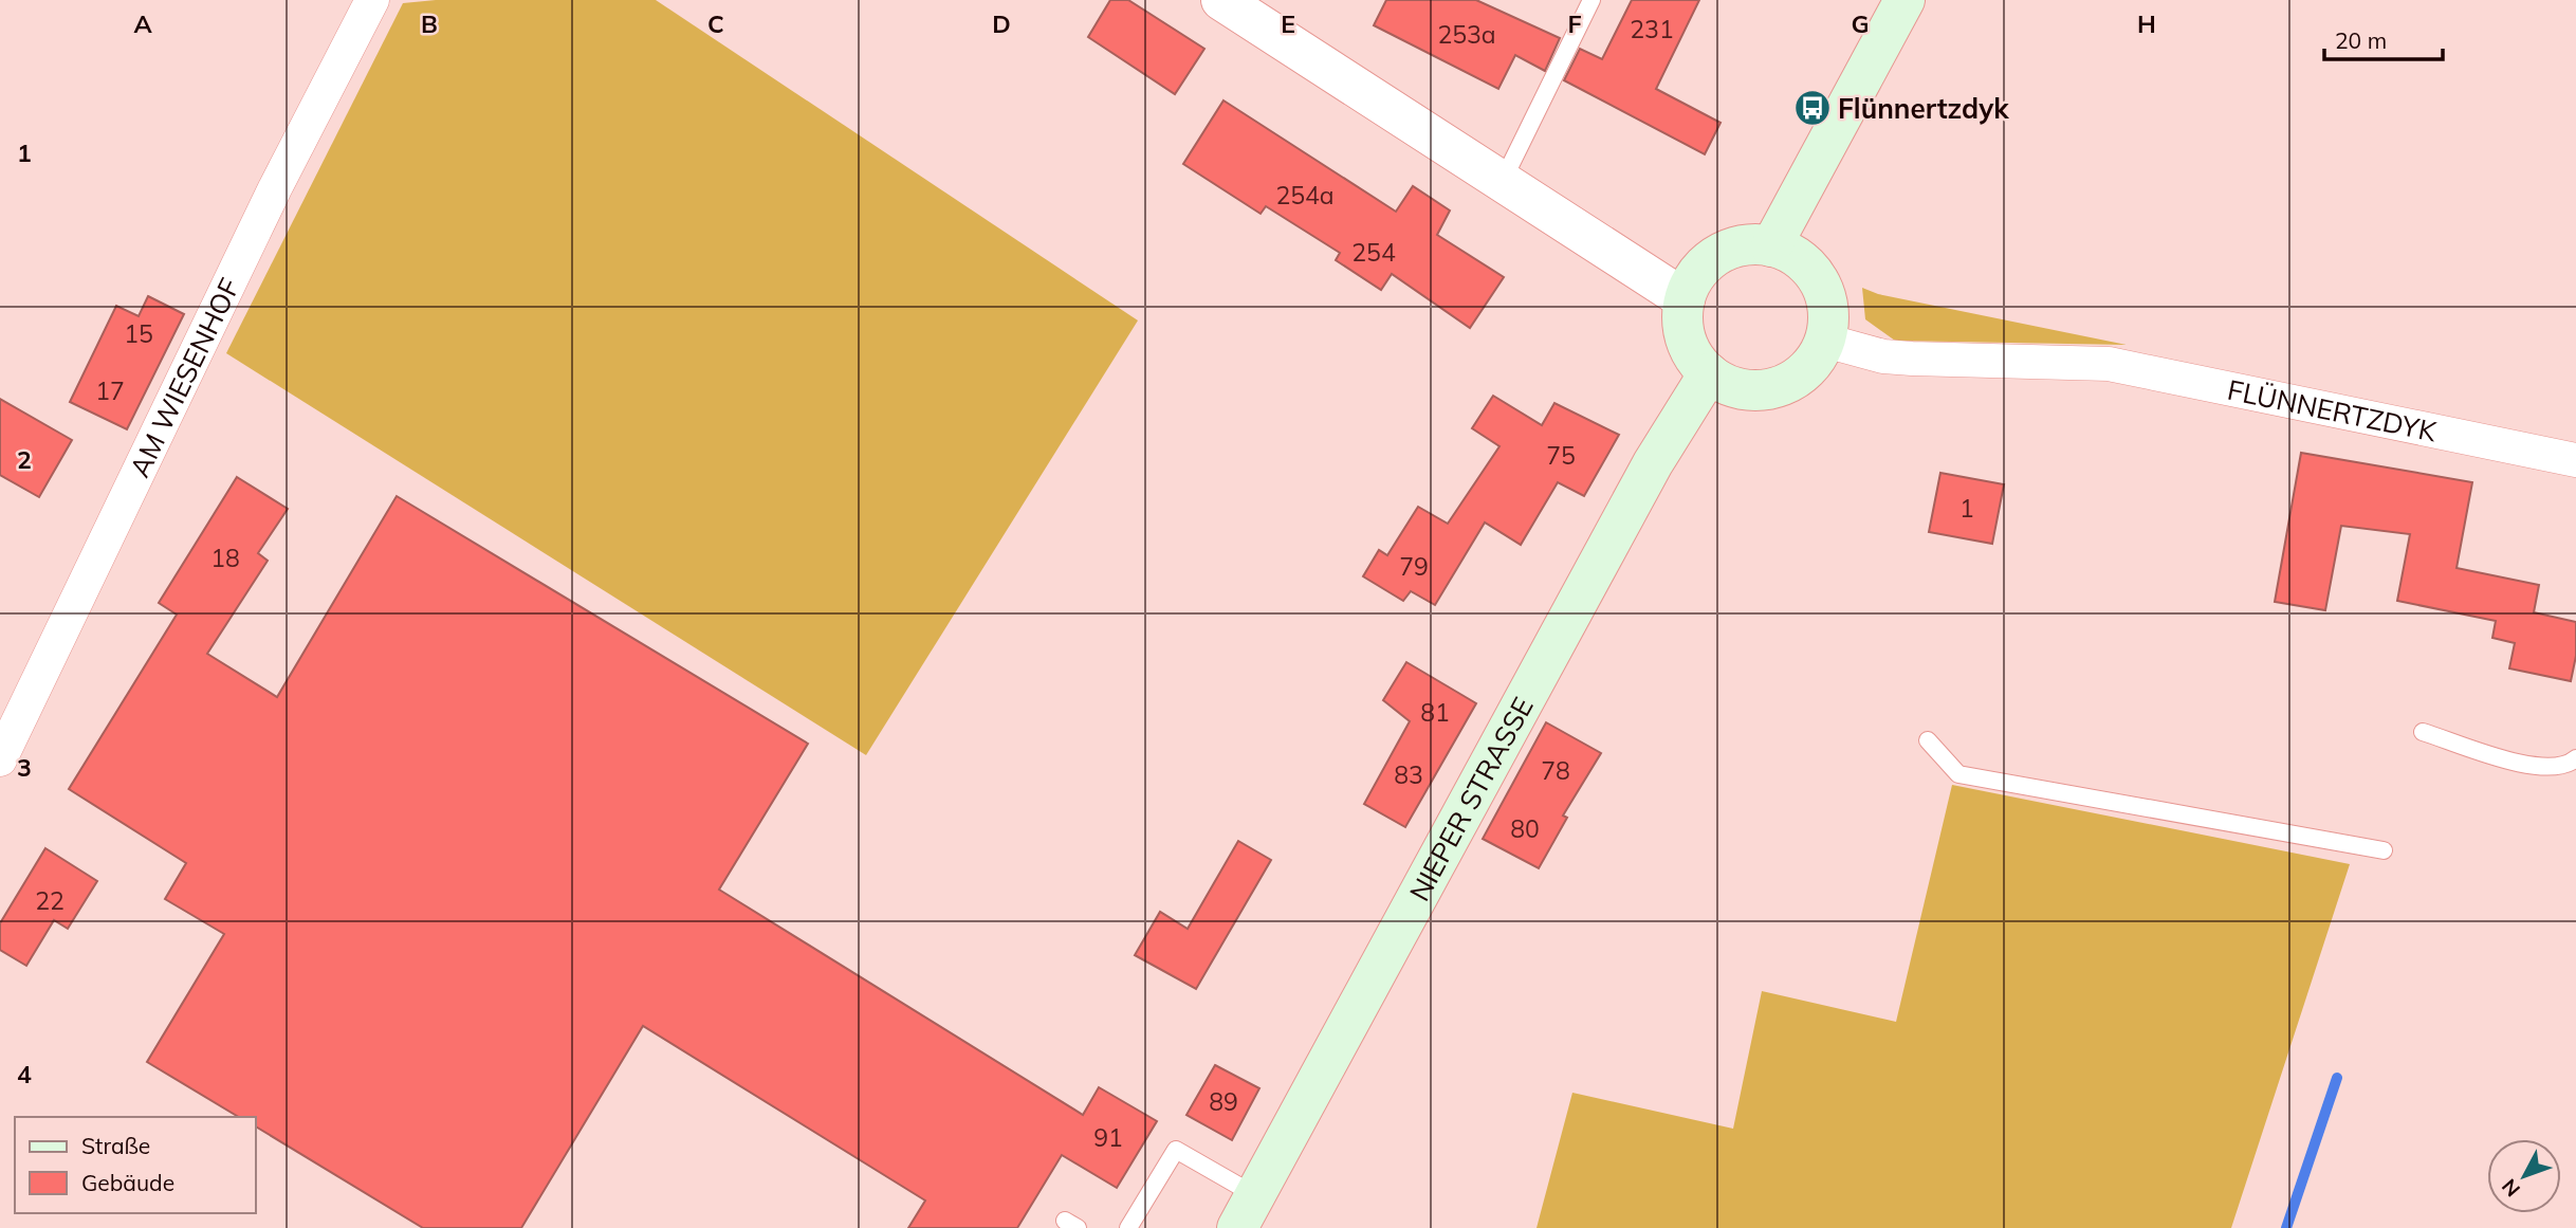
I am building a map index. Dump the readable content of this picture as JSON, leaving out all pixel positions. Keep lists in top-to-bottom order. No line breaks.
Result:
{"streets":{"main road":["NIEPER STRASSE"],"street":["AM WIESENHOF","FLÜNNERTZDYK"]},"crossings":[["FLÜNNERTZDYK","NIEPER STRASSE"]],"places":{"bus stop":["Flünnertzdyk"]},"house_numbers":["231","253a","254a","254","15","17","75","1","18","79","81","78","83","80","22","89","91"],"legend":["Straße","Gebäude"],"scale_bar":"20 m","north":"bottom left","grid":{"columns":["A","B","C","D","E","F","G","H"],"rows":["1","2","3","4"]}}
